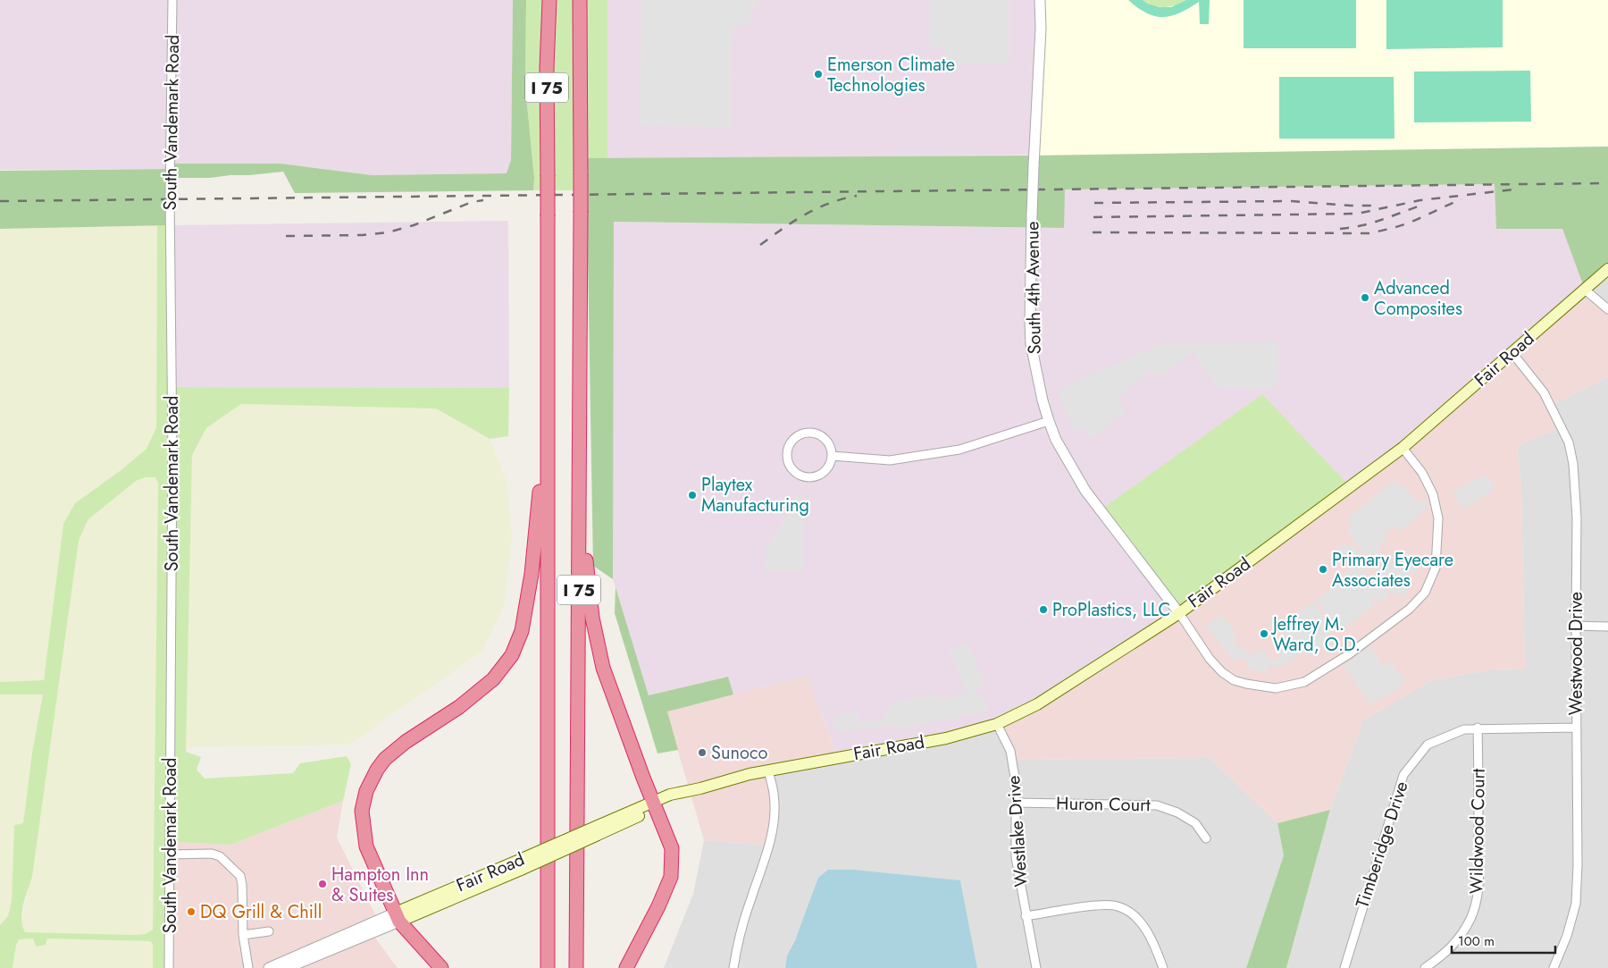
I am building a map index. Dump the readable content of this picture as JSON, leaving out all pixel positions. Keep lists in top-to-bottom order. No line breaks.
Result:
{"streets":{"highway":["I 75"],"main road":["Fair Road"],"street":["South Vandemark Road","South 4th Avenue","Westwood Drive","Huron Court","Westlake Drive","Wildwood Court","Timberidge Drive"]},"crossings":[["South 4th Avenue","Fair Road"],["Fair Road","Westwood Drive"],["Fair Road","Westlake Drive"],["Westwood Drive","Timberidge Drive"],["Huron Court","Westlake Drive"],["Wildwood Court","Timberidge Drive"]],"places":["Emerson Climate Technologies","Advanced Composites","Playtex Manufacturing","Primary Eyecare Associates","ProPlastics, LLC","Jeffrey M. Ward, O.D.","Sunoco","Hampton Inn & Suites","DQ Grill & Chill"],"scale_bar":"100 m"}
